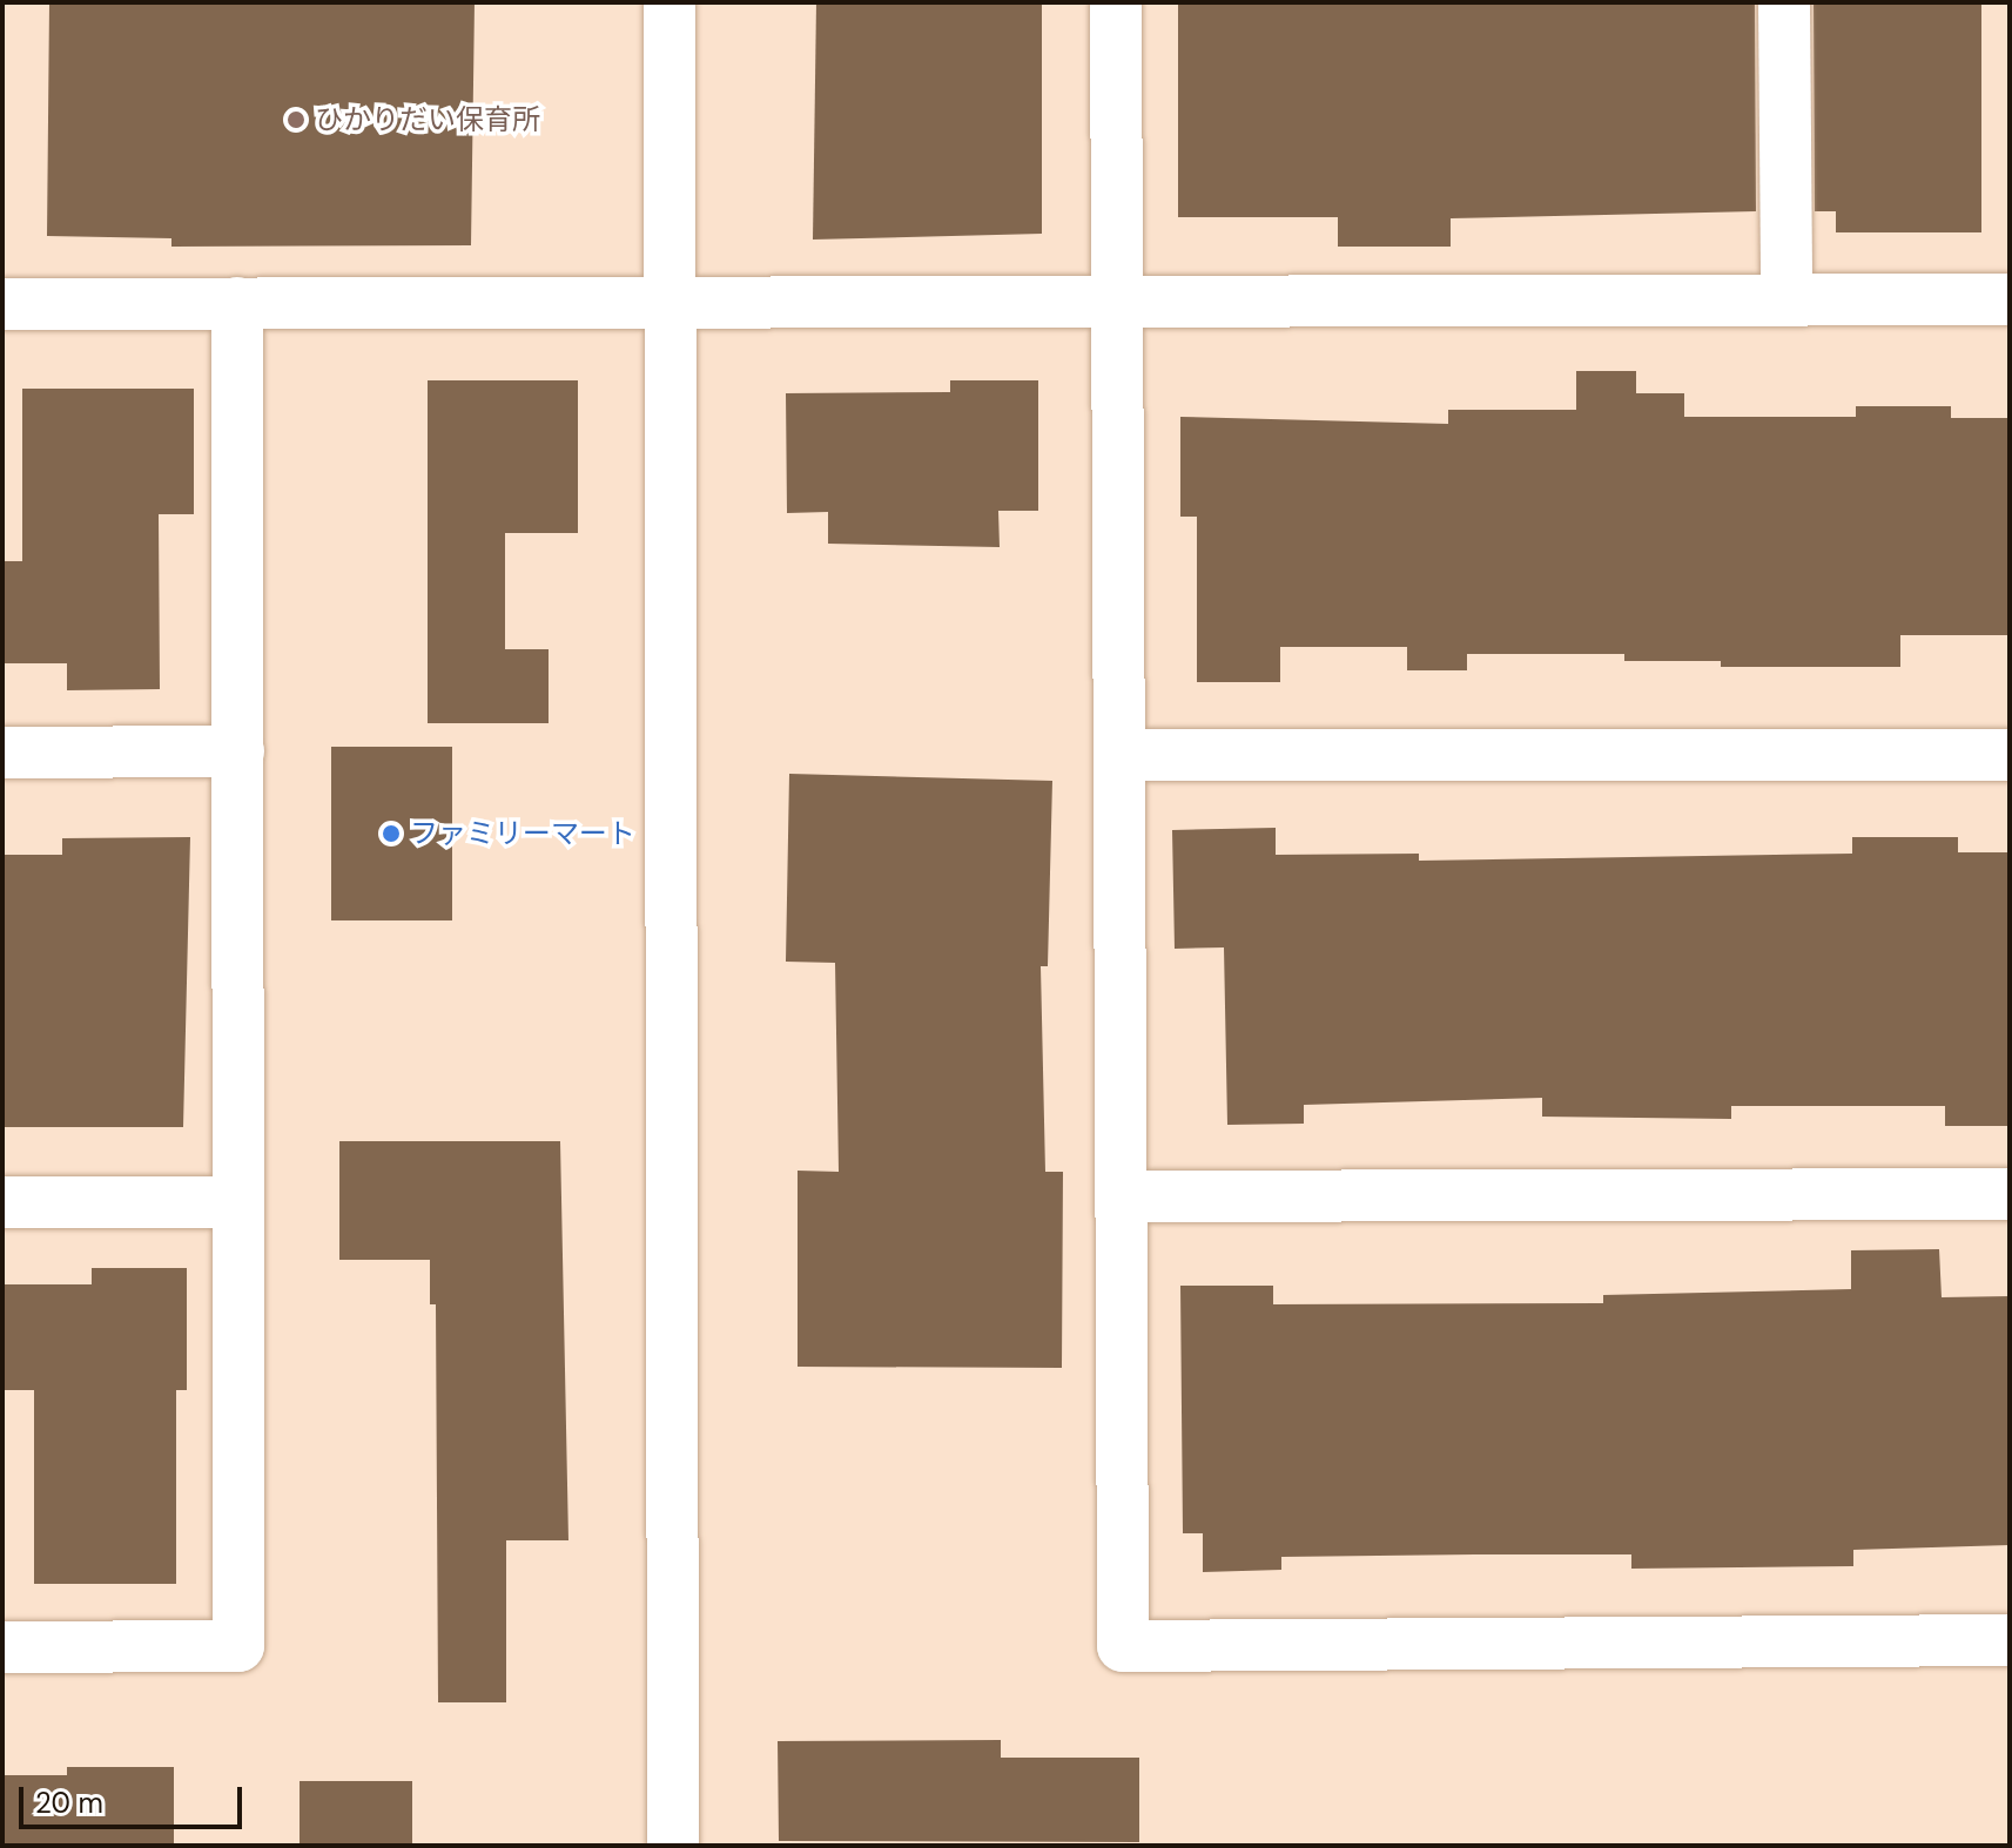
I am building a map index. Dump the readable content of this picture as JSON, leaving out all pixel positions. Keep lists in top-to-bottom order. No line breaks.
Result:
{"places":["ひかりだい保育所","ファミリーマート"],"scale_bar":"20 m"}
